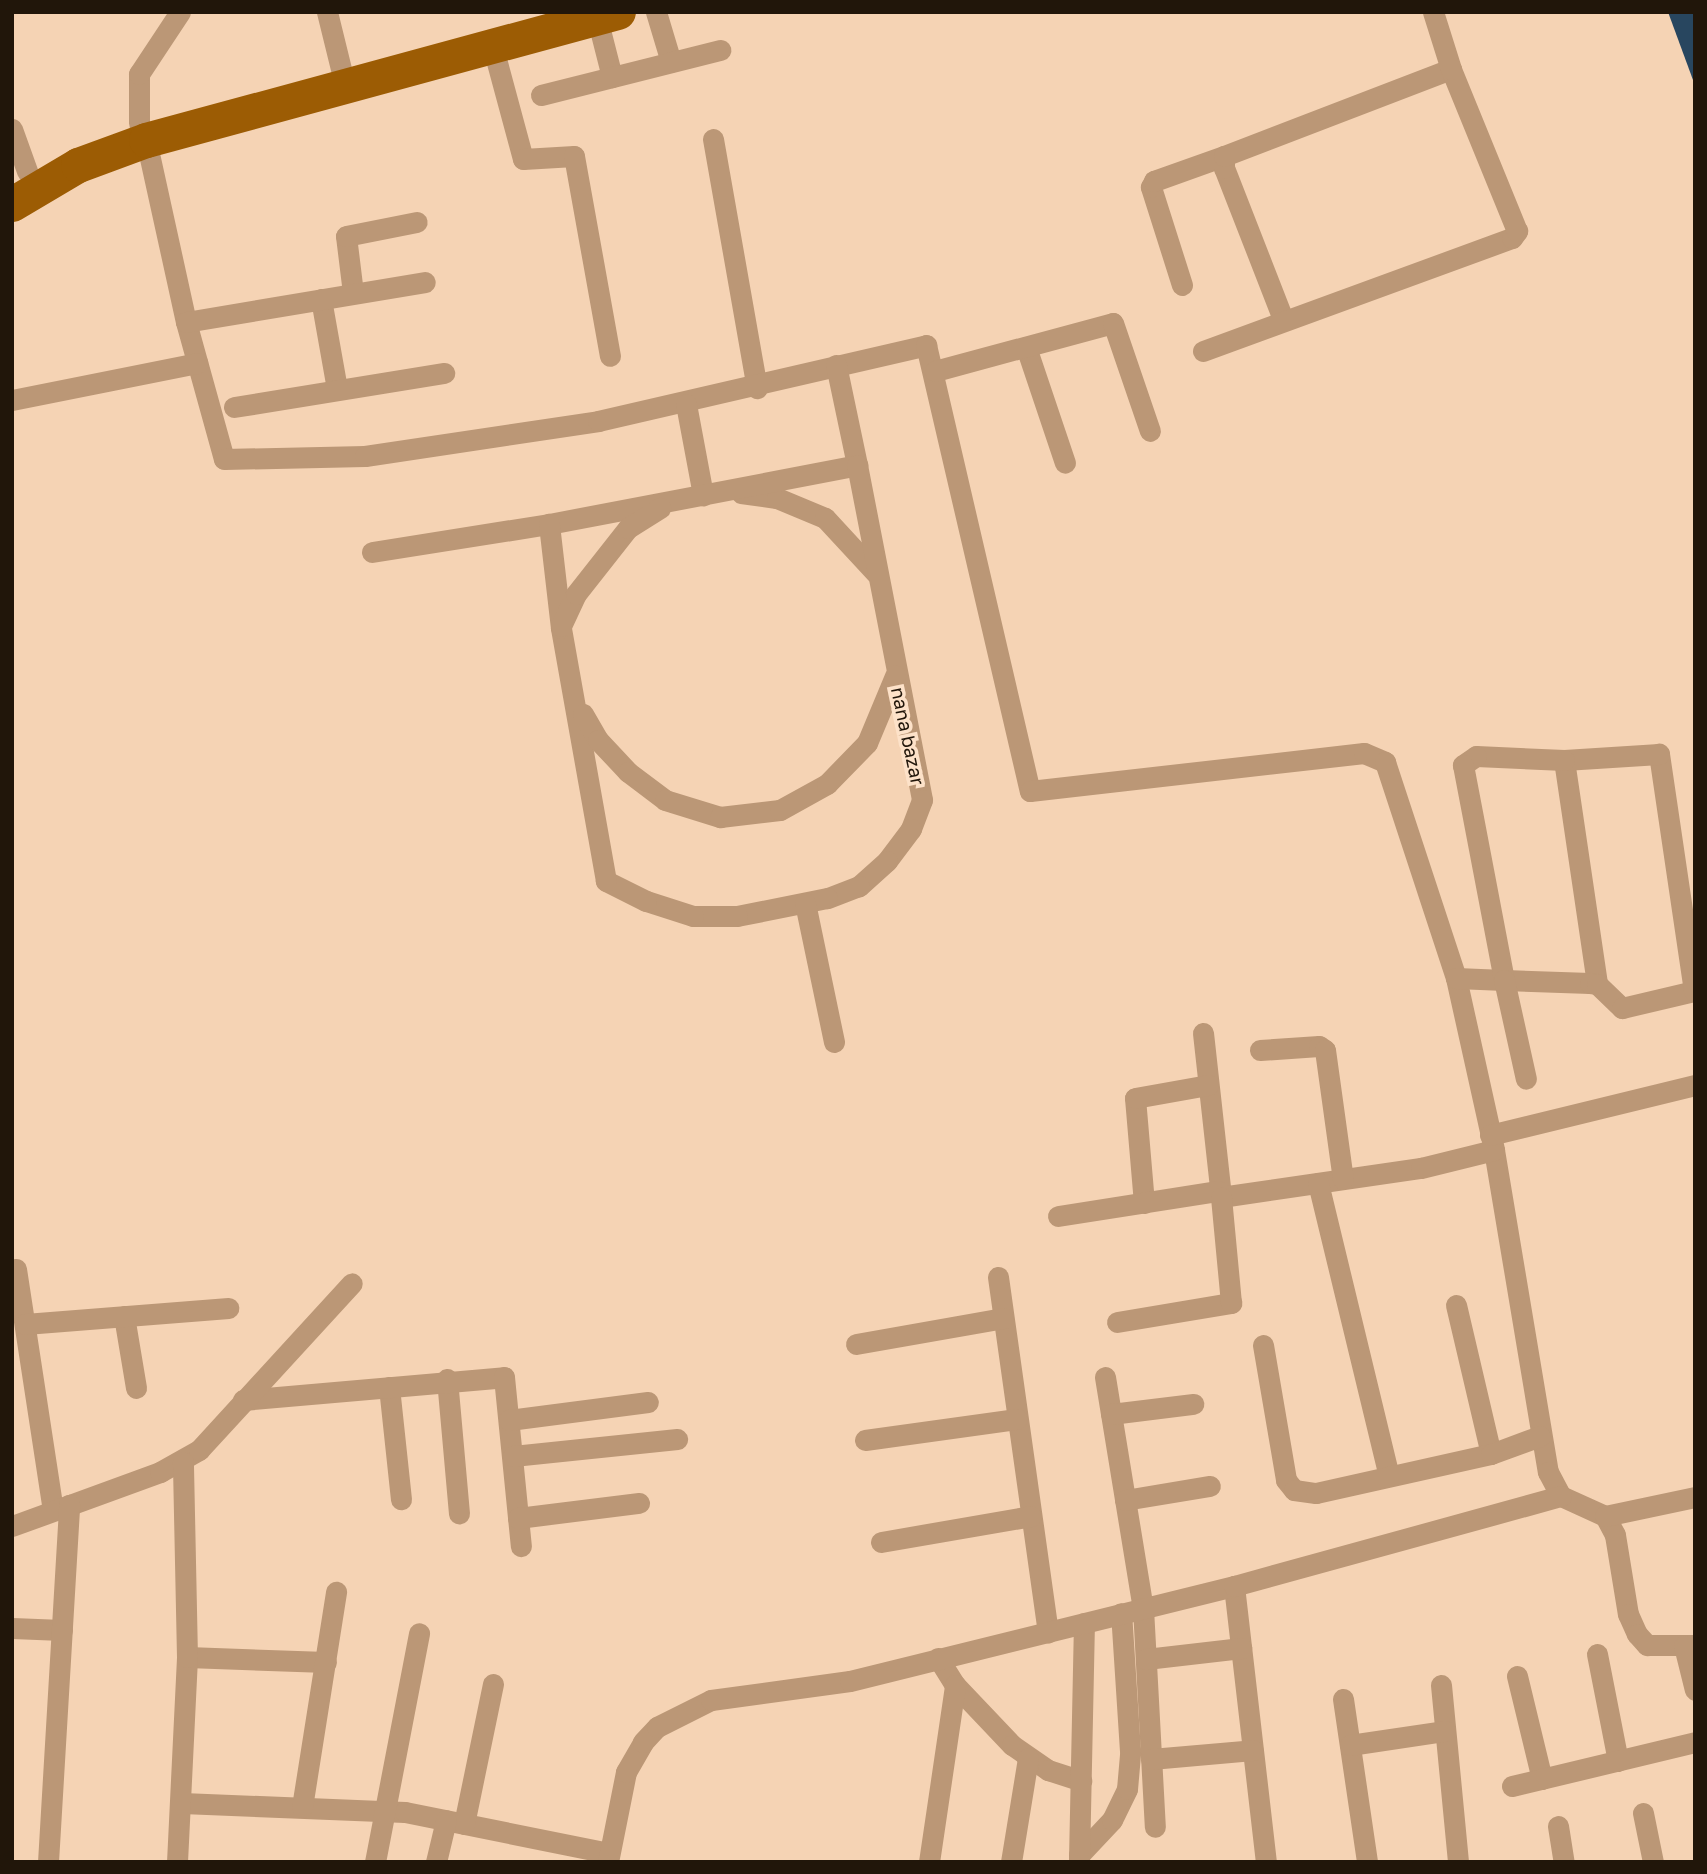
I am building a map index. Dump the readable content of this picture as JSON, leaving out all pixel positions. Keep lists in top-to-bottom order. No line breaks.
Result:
{"streets":{"street":["nana bazar"]}}
